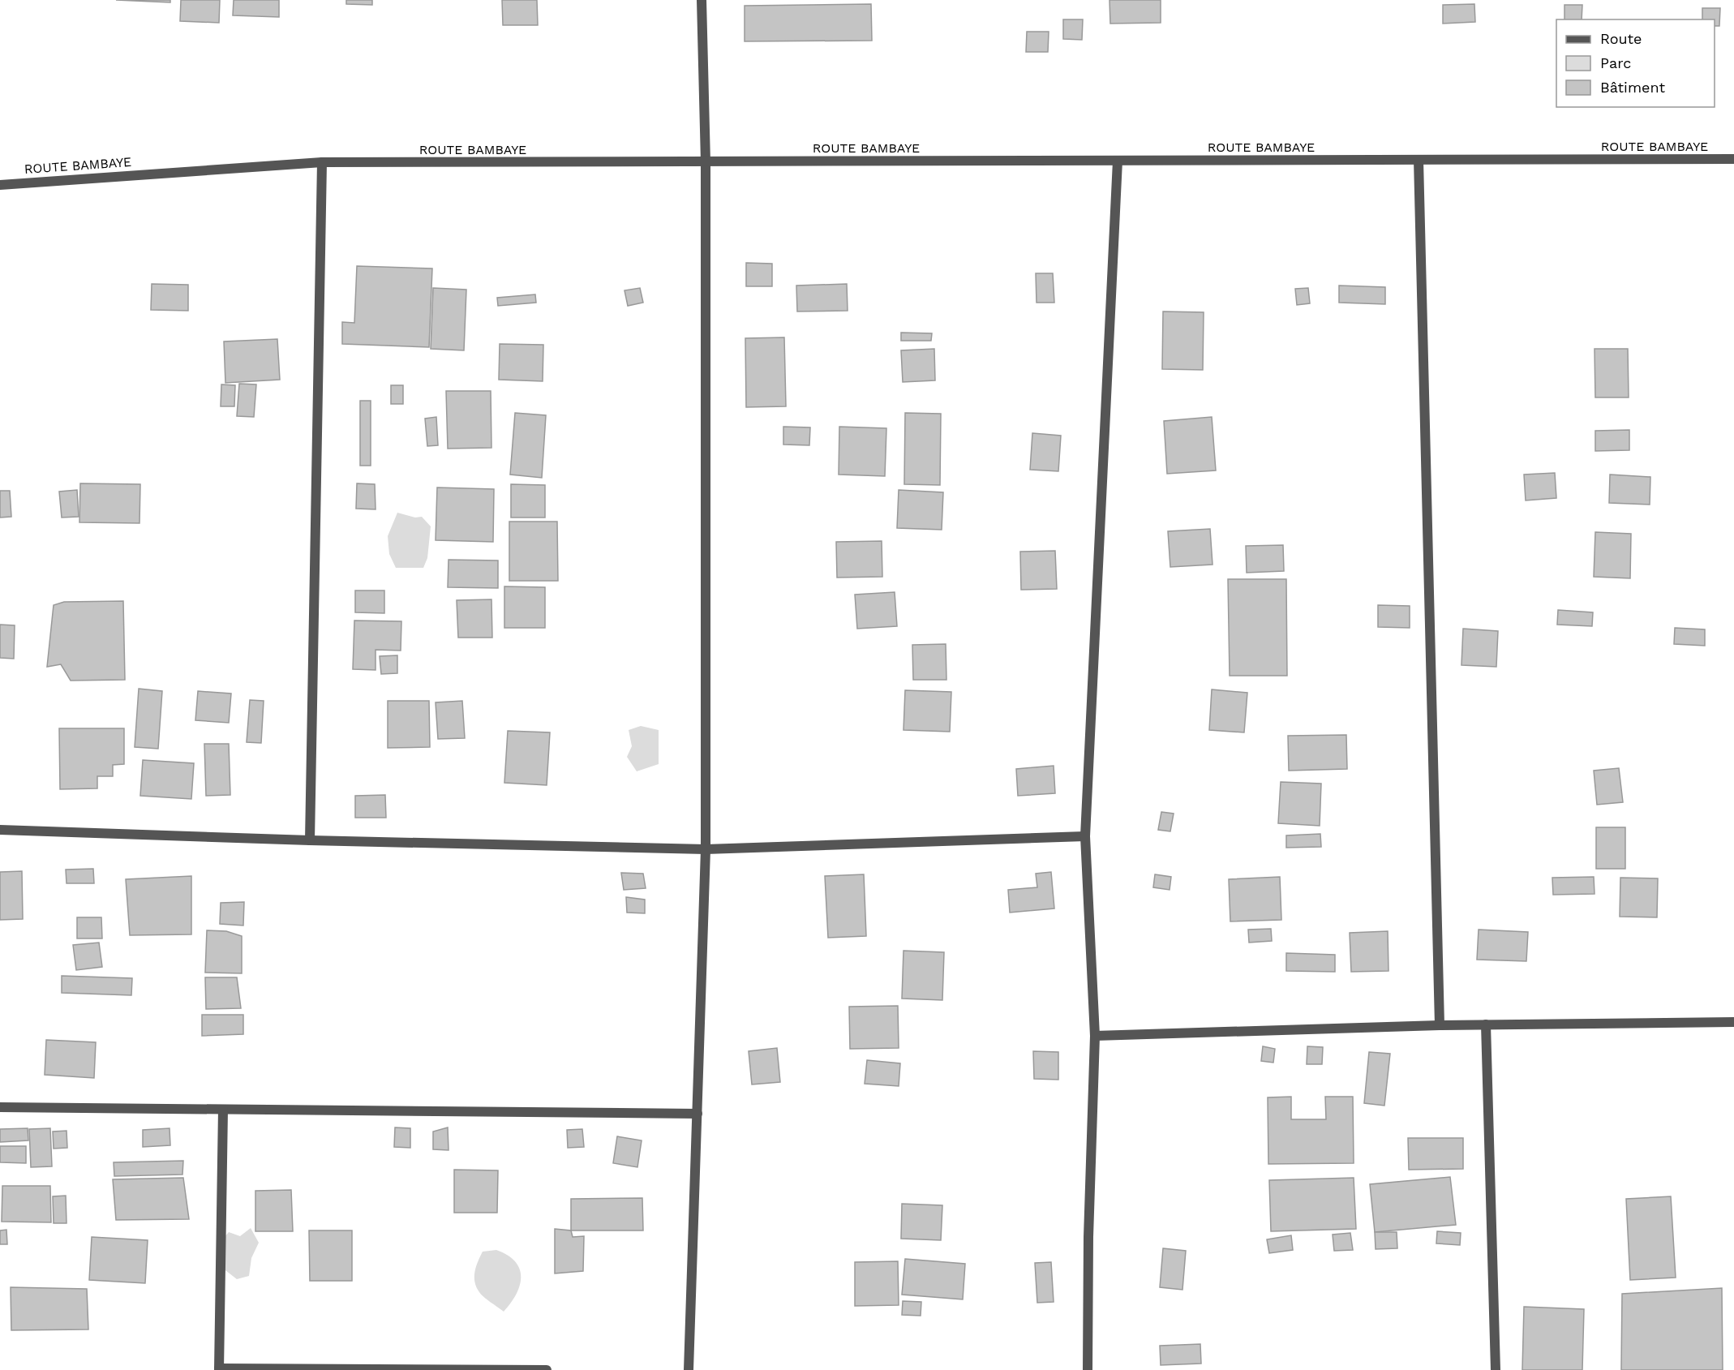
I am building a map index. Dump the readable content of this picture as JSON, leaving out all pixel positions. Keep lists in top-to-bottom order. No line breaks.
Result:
{"streets":{"street":["ROUTE BAMBAYE"]},"legend":["Route","Parc","Bâtiment"]}
